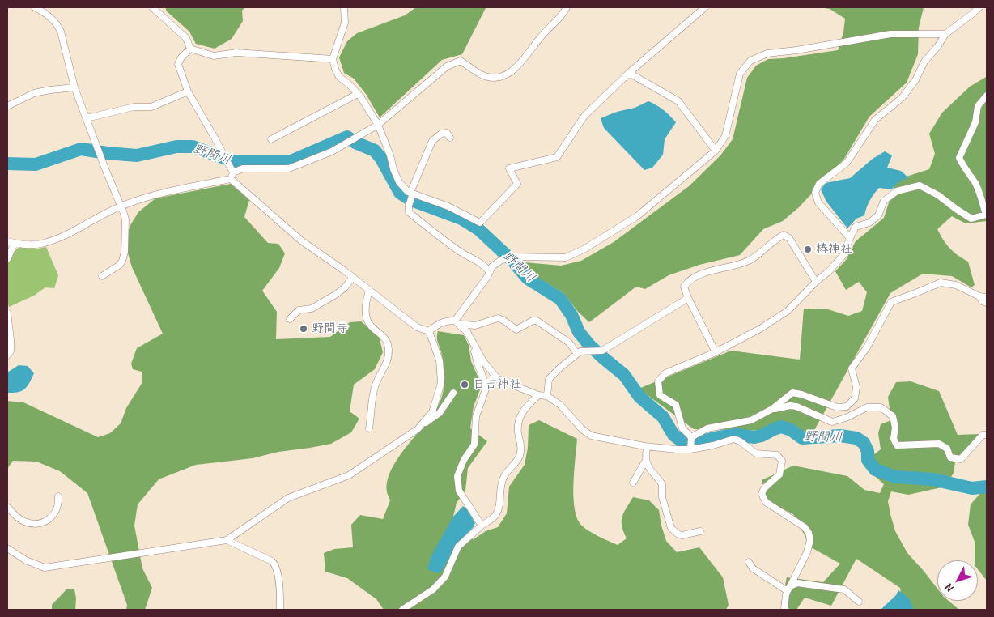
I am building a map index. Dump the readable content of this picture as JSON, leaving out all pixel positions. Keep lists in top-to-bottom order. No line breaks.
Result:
{"water":["野間川"],"places":["椿神社","野間寺","日吉神社"],"north":"bottom left"}
